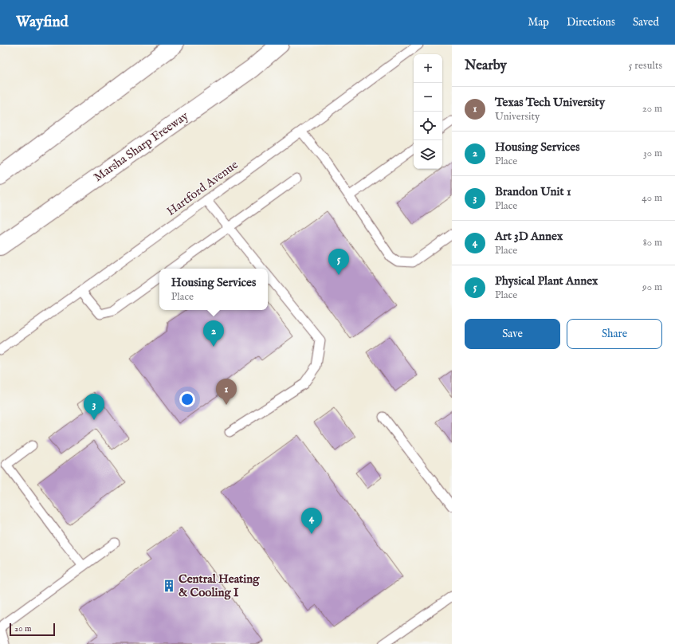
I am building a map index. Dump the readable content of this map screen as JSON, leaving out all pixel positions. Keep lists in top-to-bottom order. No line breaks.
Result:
{"streets":{"highway":["Marsha Sharp Freeway"],"lane":["Hartford Avenue"]},"places":{"building":["Central Heating & Cooling I"]},"scale_bar":"20 m","page":{"header":"Wayfind","nav":["Map","Directions","Saved"],"heading":["Nearby","5 results"],"map_buttons":["+","−"],"list":[{"mark":"1","name":"Texas Tech University","note":"University","value":"20 m"},{"mark":"2","name":"Housing Services","note":"Place","value":"30 m"},{"mark":"3","name":"Brandon Unit 1","note":"Place","value":"40 m"},{"mark":"4","name":"Art 3D Annex","note":"Place","value":"80 m"},{"mark":"5","name":"Physical Plant Annex","note":"Place","value":"90 m"}],"pins":["5","2","1","3","4"],"popup":["Housing Services","Place"],"buttons":["Save","Share"],"scale":"20 m"}}
